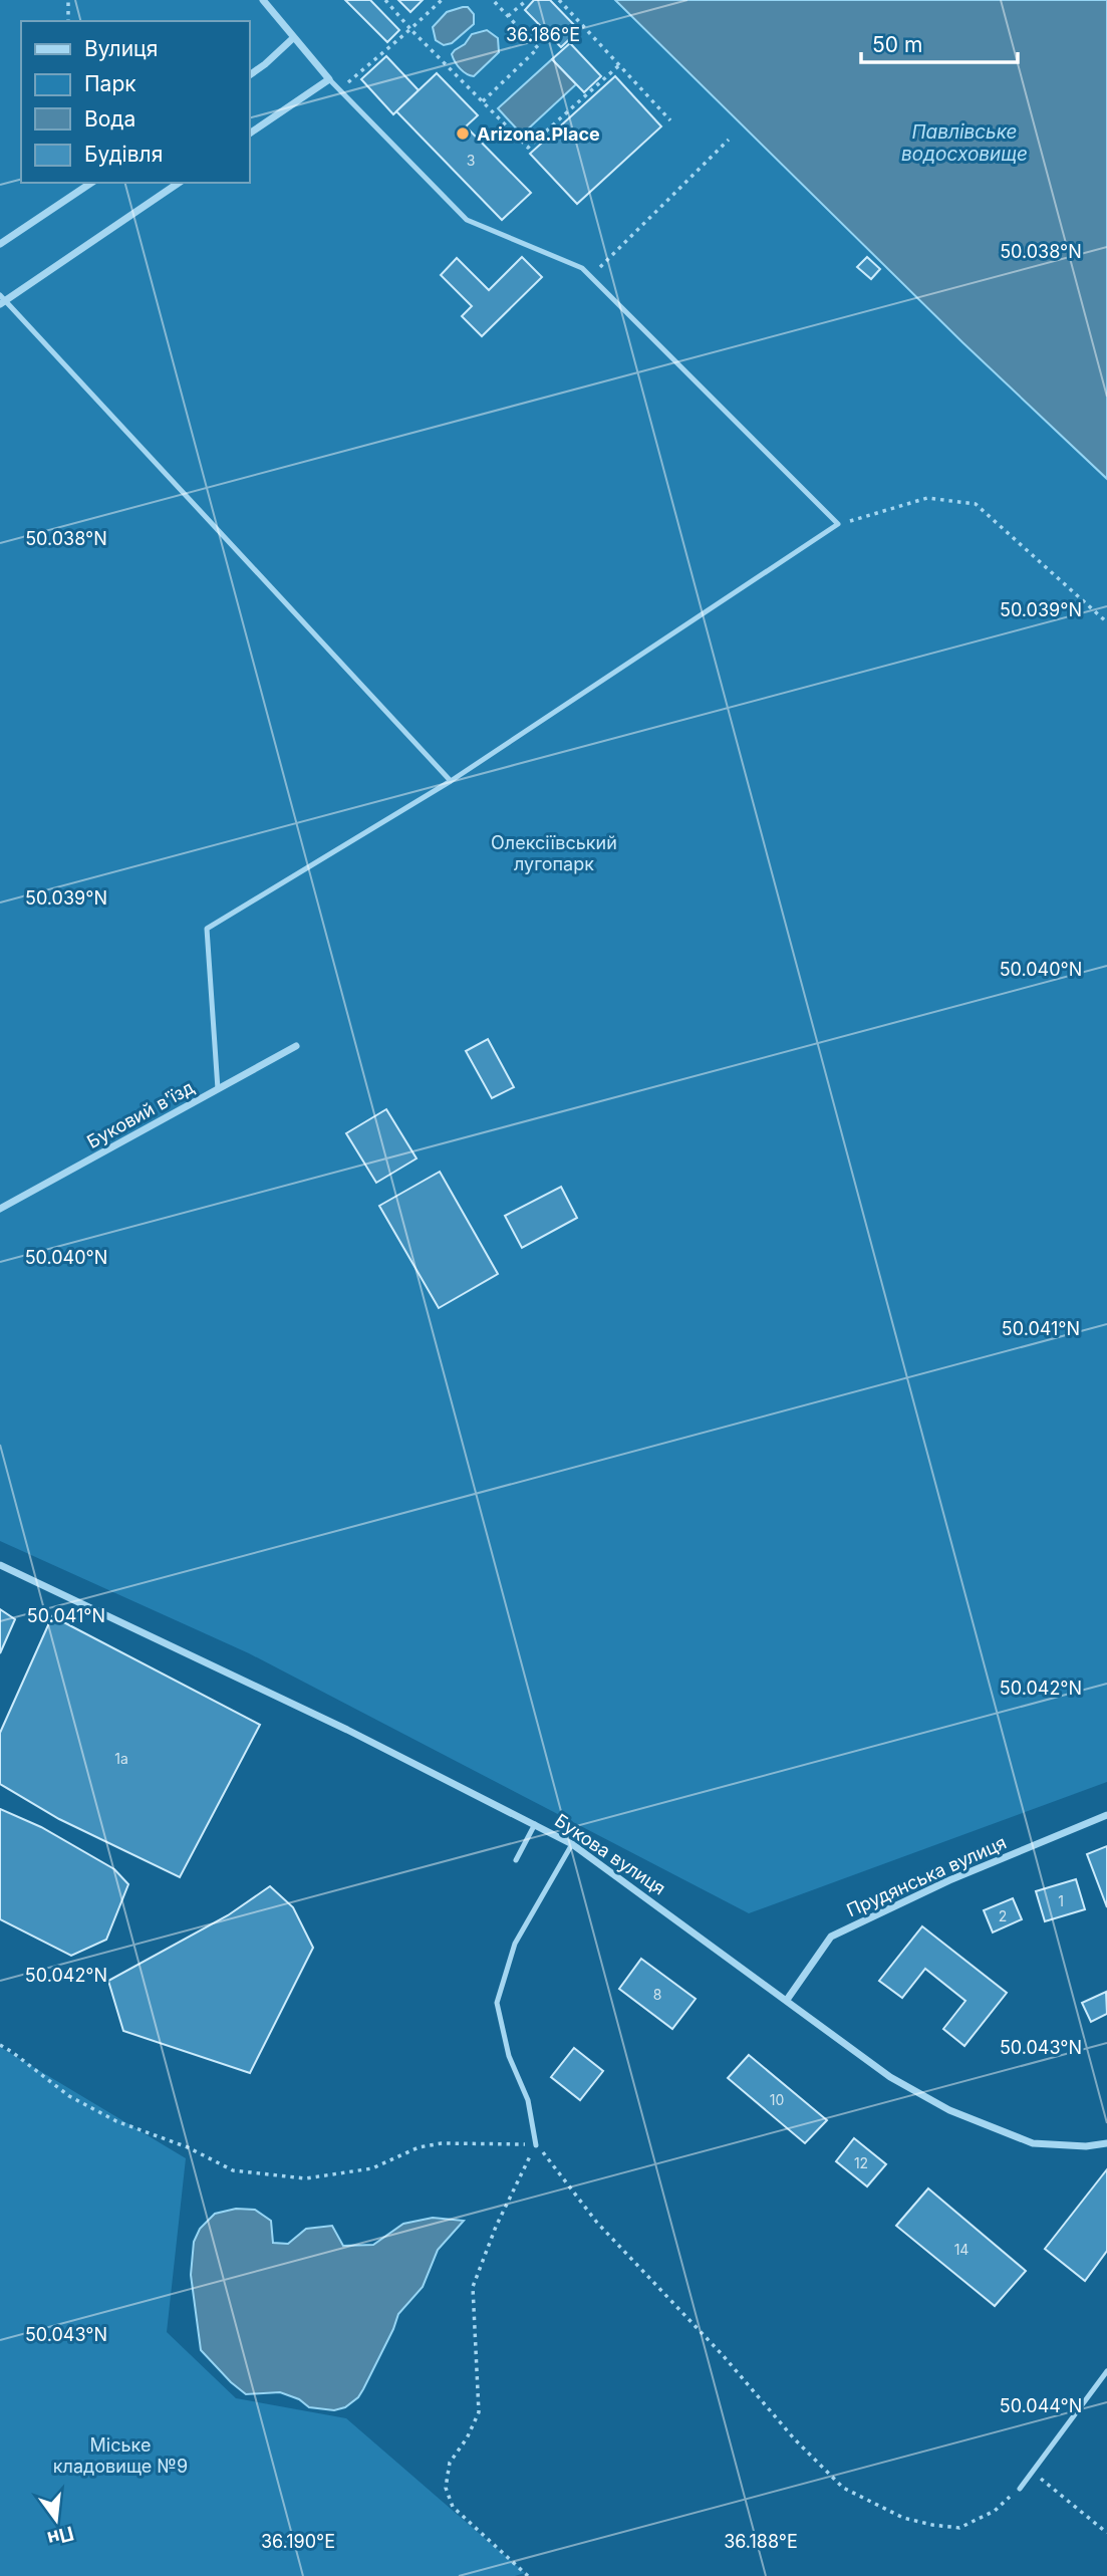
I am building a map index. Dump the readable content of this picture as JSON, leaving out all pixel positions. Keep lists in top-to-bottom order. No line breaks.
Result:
{"streets":{"street":["Буковий в'їзд","Букова вулиця","Прудянська вулиця"]},"crossings":[["Букова вулиця","Прудянська вулиця"]],"water":["Павлівське водосховище"],"parks":["Олексіївський лугопарк","Міське кладовище №9"],"places":["Arizona.Place"],"house_numbers":["3","1а","1","2","8","10","12","14"],"legend":["Вулиця","Парк","Вода","Будівля"],"scale_bar":"50 m","north":"bottom","coordinates":["36.186°E","50.038°N","50.039°N","50.040°N","50.041°N","50.042°N","50.043°N","50.044°N","36.190°E","36.188°E"]}
